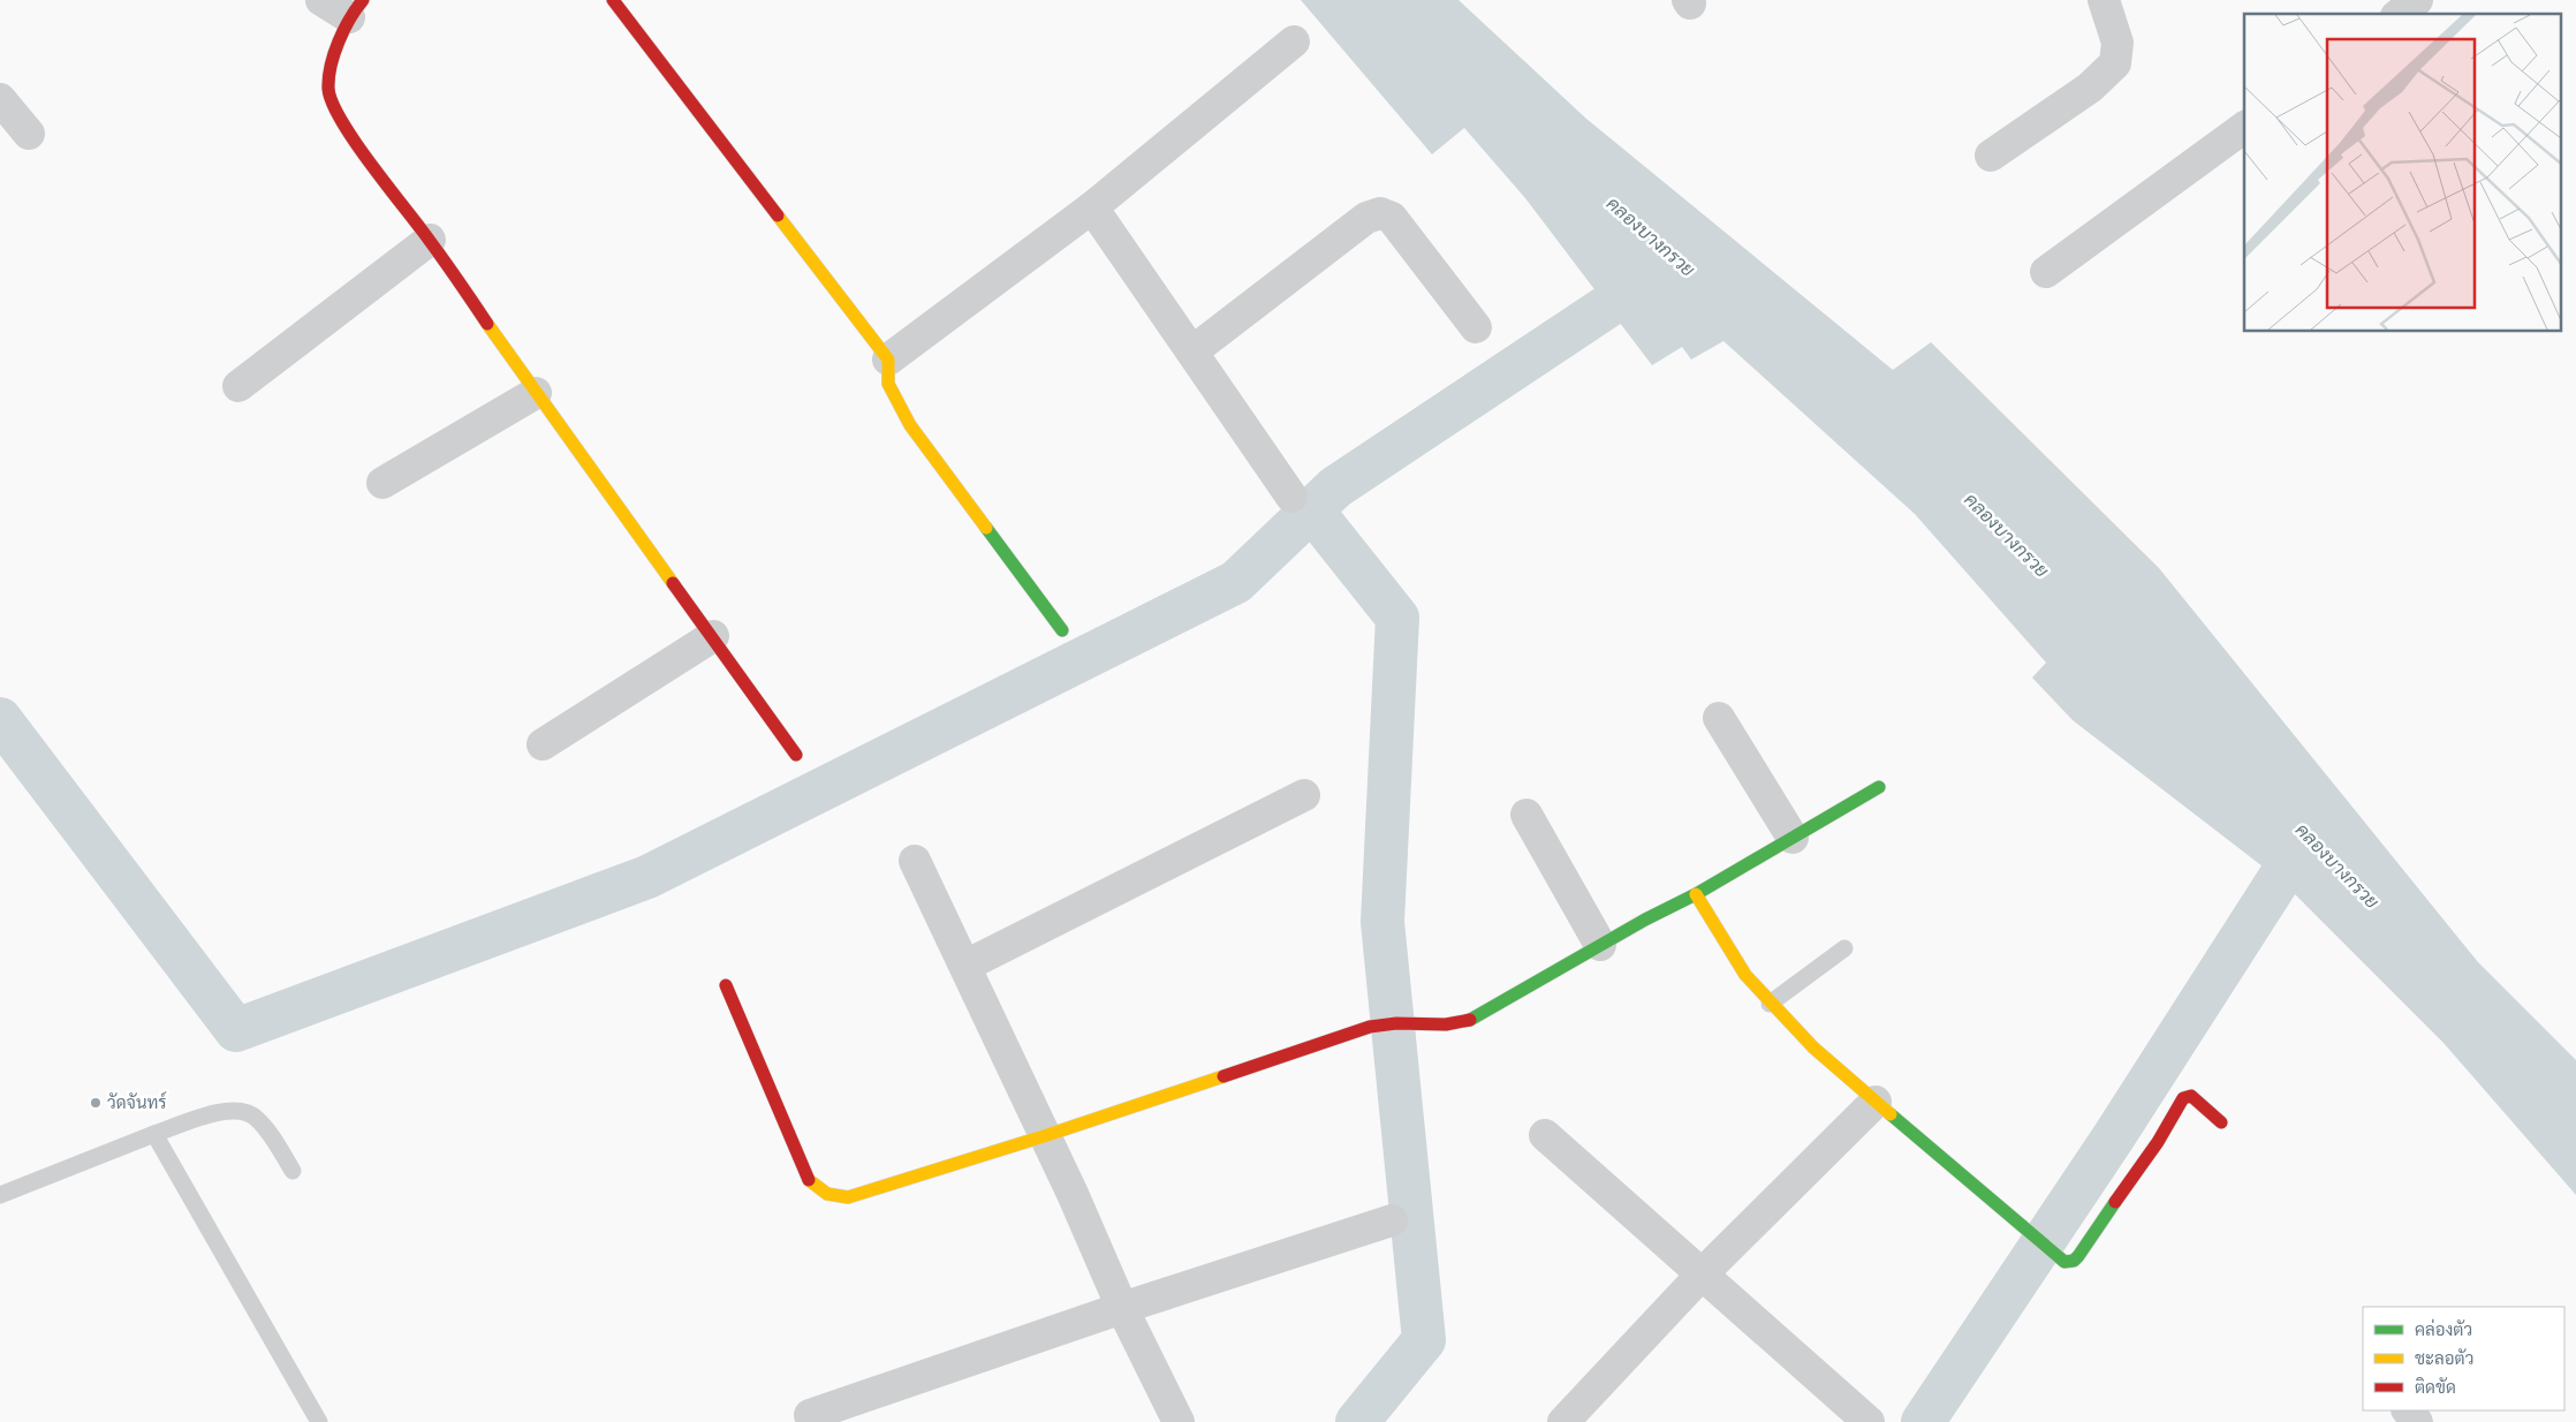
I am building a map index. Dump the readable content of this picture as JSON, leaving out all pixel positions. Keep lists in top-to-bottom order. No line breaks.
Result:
{"water":["คลองบางกรวย"],"places":["วัดจันทร์"],"legend":["คล่องตัว","ชะลอตัว","ติดขัด"]}
